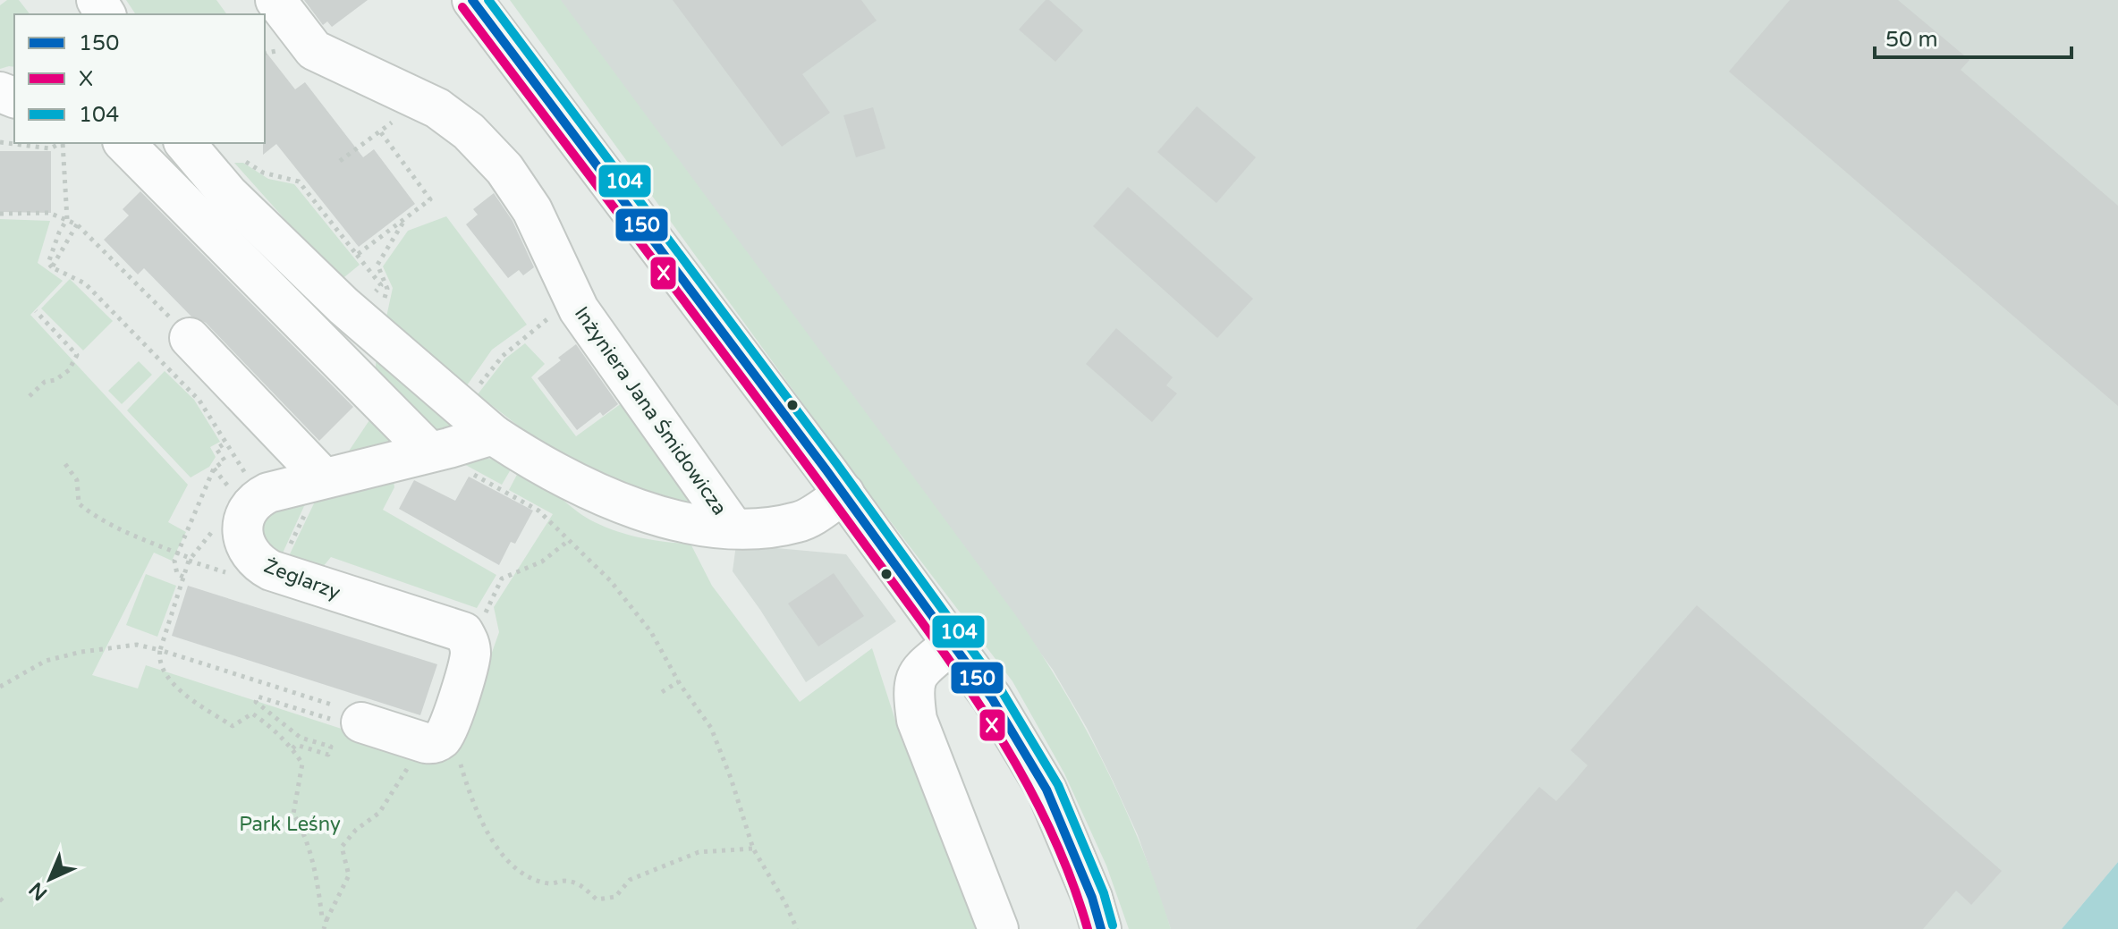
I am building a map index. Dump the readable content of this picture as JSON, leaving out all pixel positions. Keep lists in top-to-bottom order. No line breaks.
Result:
{"streets":{"street":["Inżyniera Jana Śmidowicza","Żeglarzy"]},"parks":["Park Leśny"],"lines":["transit line 150","transit line 104","transit line X"],"legend":["150","X","104"],"scale_bar":"50 m","north":"bottom left"}
